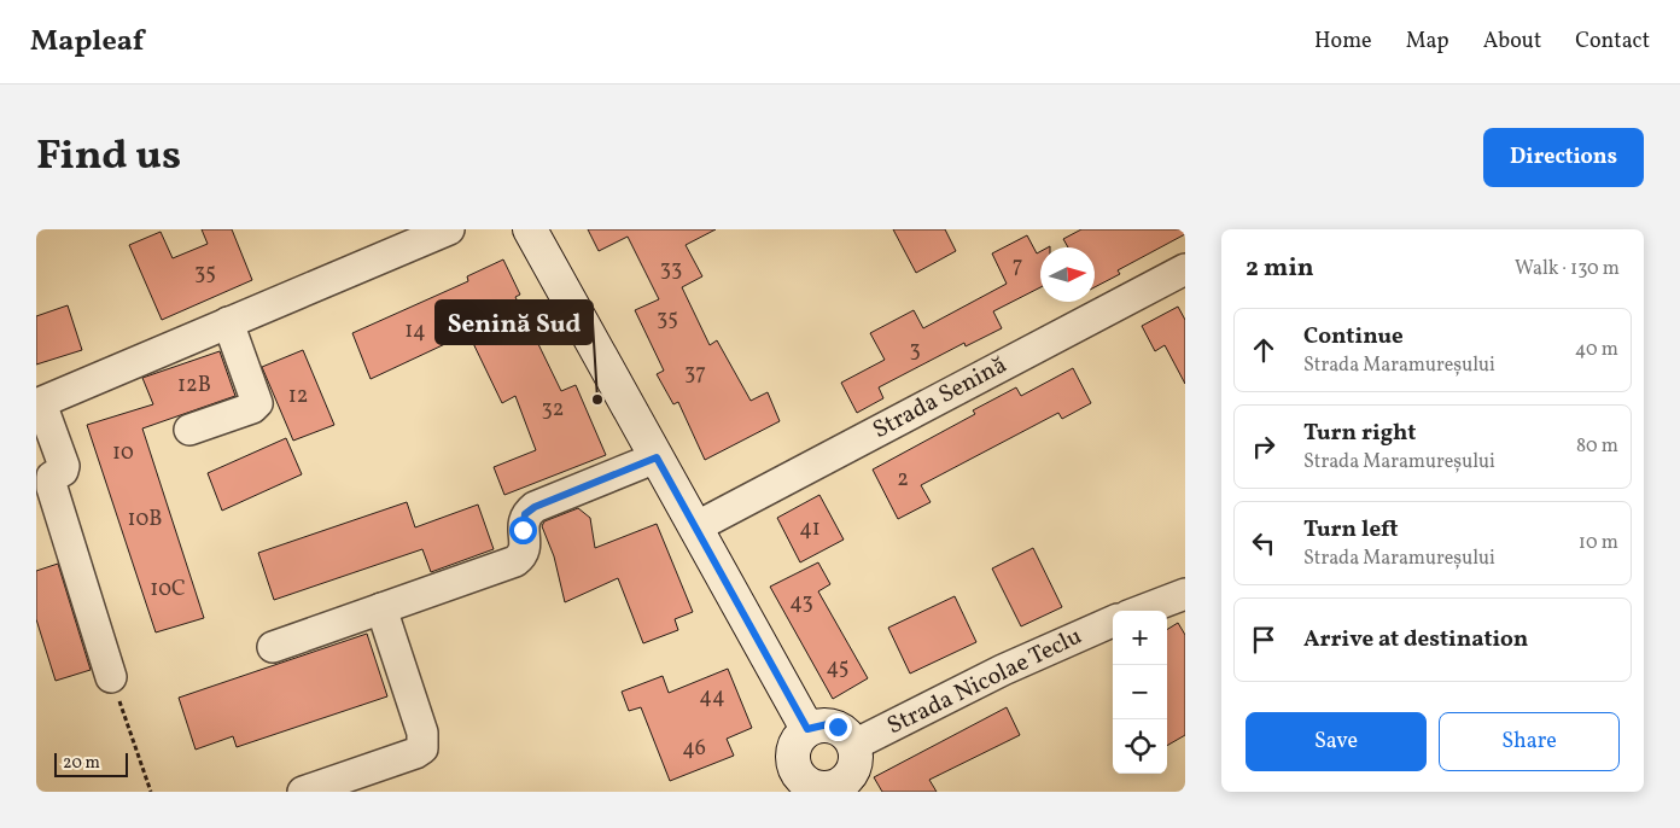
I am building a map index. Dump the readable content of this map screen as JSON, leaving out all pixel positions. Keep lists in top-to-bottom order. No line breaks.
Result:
{"streets":{"street":["Strada Senină","Strada Nicolae Teclu"]},"places":["Senină Sud"],"house_numbers":["7","33","35","35","14","3","37","12B","12","32","10","2","10B","41","10C","43","45","44","46"],"scale_bar":"20 m","north":"right","page":{"header":"Mapleaf","nav":["Home","Map","About","Contact"],"title":"Find us","buttons":["Directions",["Save","Share"]],"heading":["2 min","Walk · 130 m"],"list":[["Continue","Strada Maramureșului","40 m"],["Turn right","Strada Maramureșului","80 m"],["Turn left","Strada Maramureșului","10 m"],"Arrive at destination"],"map_buttons":["+","−"],"scale":"20 m"}}
